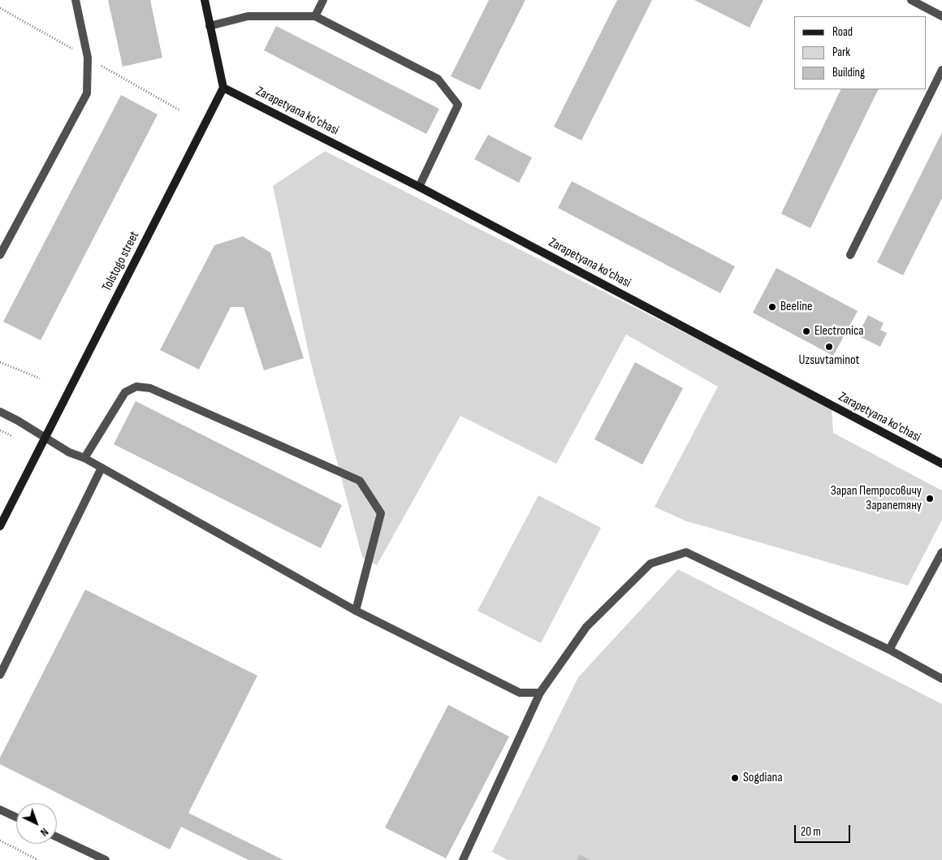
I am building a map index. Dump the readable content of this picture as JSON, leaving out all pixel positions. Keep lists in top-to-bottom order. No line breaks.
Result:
{"streets":{"street":["Zarapetyana ko'chasi","Tolstogo street"]},"crossings":[["Zarapetyana ko'chasi","Tolstogo street"]],"places":["Beeline","Electronica","Uzsuvtaminot","Зарап Петросовичу Зарапетяну","Sogdiana"],"legend":["Road","Park","Building"],"scale_bar":"20 m","north":"bottom right"}
